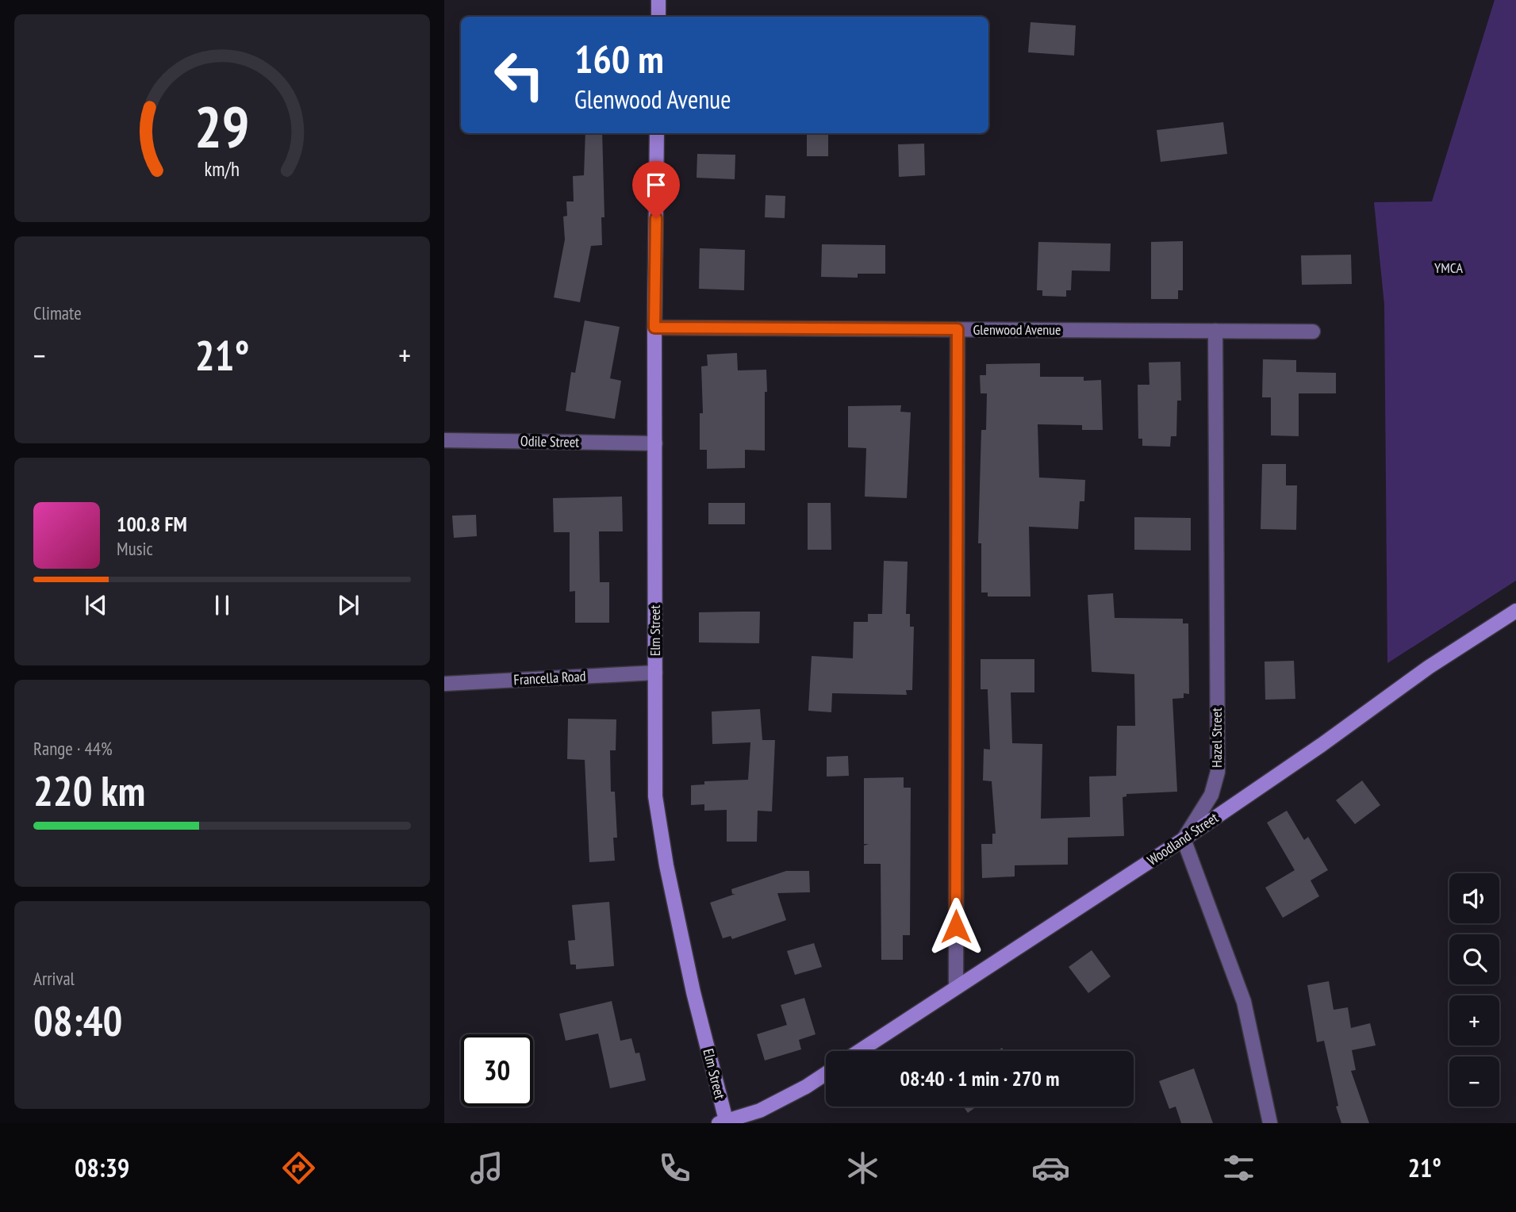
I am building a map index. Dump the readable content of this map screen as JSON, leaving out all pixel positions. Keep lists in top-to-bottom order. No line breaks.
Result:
{"streets":{"street":["Glenwood Avenue","Odile Street","Elm Street","Francella Road","Hazel Street","Woodland Street"]},"crossings":[["Glenwood Avenue","Elm Street"],["Glenwood Avenue","Hazel Street"],["Odile Street","Elm Street"],["Elm Street","Francella Road"],["Hazel Street","Woodland Street"]],"parks":["YMCA"],"page":{"turn":["160 m","Glenwood Avenue"],"tile":["Climate",["Range · 44%","220 km"],["Arrival","08:40"]],"heat":["−","21°","+"],"song":["100.8 FM","Music"],"map_buttons":["+","−"],"limit":"30","trip":"08:40 · 1 min · 270 m","tabs":["08:39","21°"],"gauge":["29","km/h"]}}
